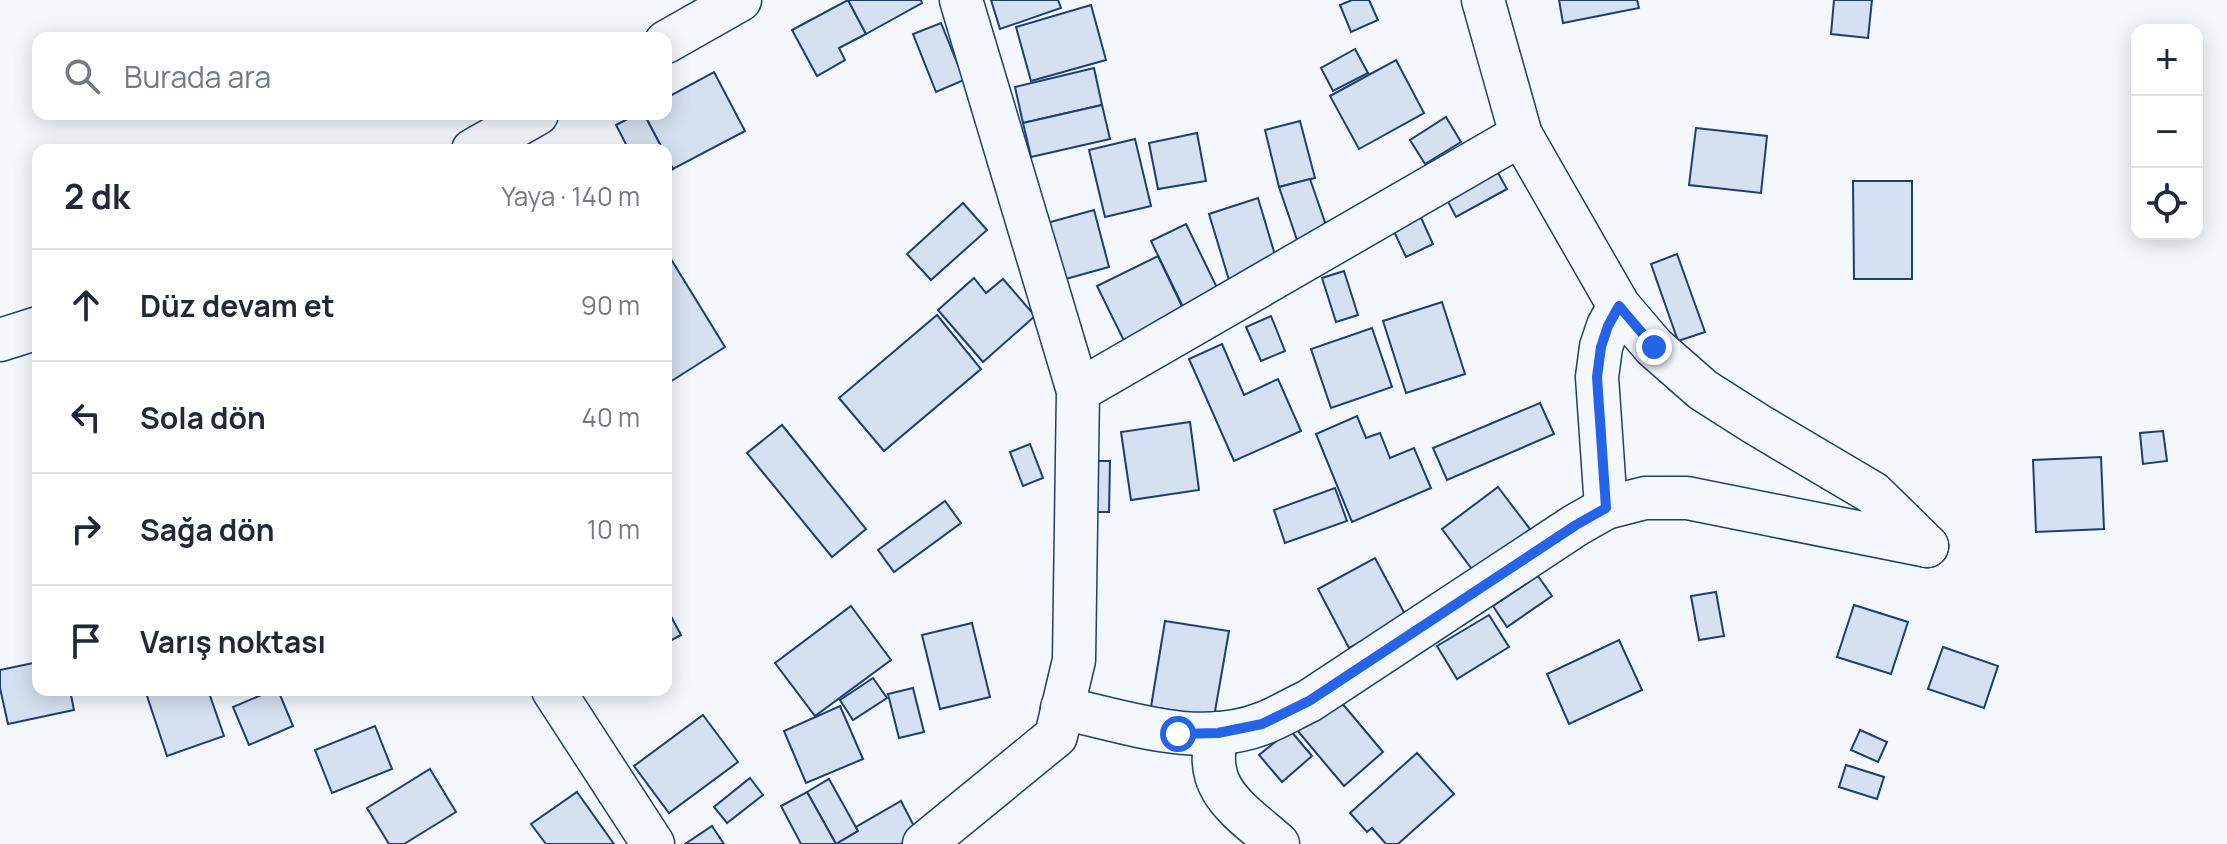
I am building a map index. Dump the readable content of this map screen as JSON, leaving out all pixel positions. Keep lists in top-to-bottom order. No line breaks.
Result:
{"page":{"map_buttons":["+","−"],"search":"Burada ara","heading":["2 dk","Yaya · 140 m"],"list":[["Düz devam et","90 m"],["Sola dön","40 m"],["Sağa dön","10 m"],"Varış noktası"]}}
